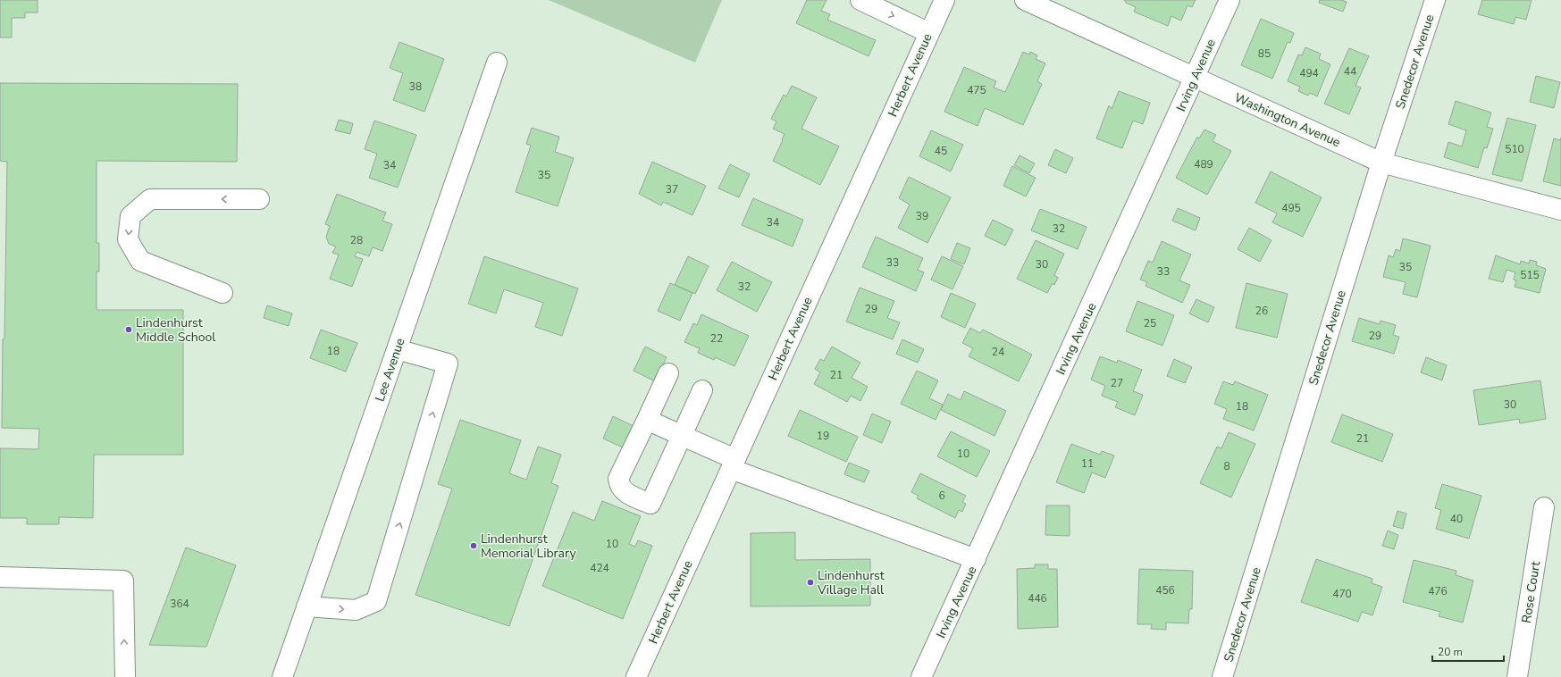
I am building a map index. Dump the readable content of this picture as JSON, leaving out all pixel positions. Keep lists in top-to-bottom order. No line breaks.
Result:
{"streets":{"street":["Snedecor Avenue","Herbert Avenue","Irving Avenue","Washington Avenue","Lee Avenue","Rose Court"]},"crossings":[["Snedecor Avenue","Washington Avenue"],["Irving Avenue","Washington Avenue"]],"places":["Lindenhurst Middle School","Lindenhurst Memorial Library","Lindenhurst Village Hall"],"house_numbers":["85","44","494","38","475","510","45","489","34","35","37","495","39","34","32","28","33","30","35","33","515","32","29","26","25","29","22","18","24","21","27","30","18","19","21","10","11","8","6","40","10","424","456","476","470","446","364"],"scale_bar":"20 m"}
